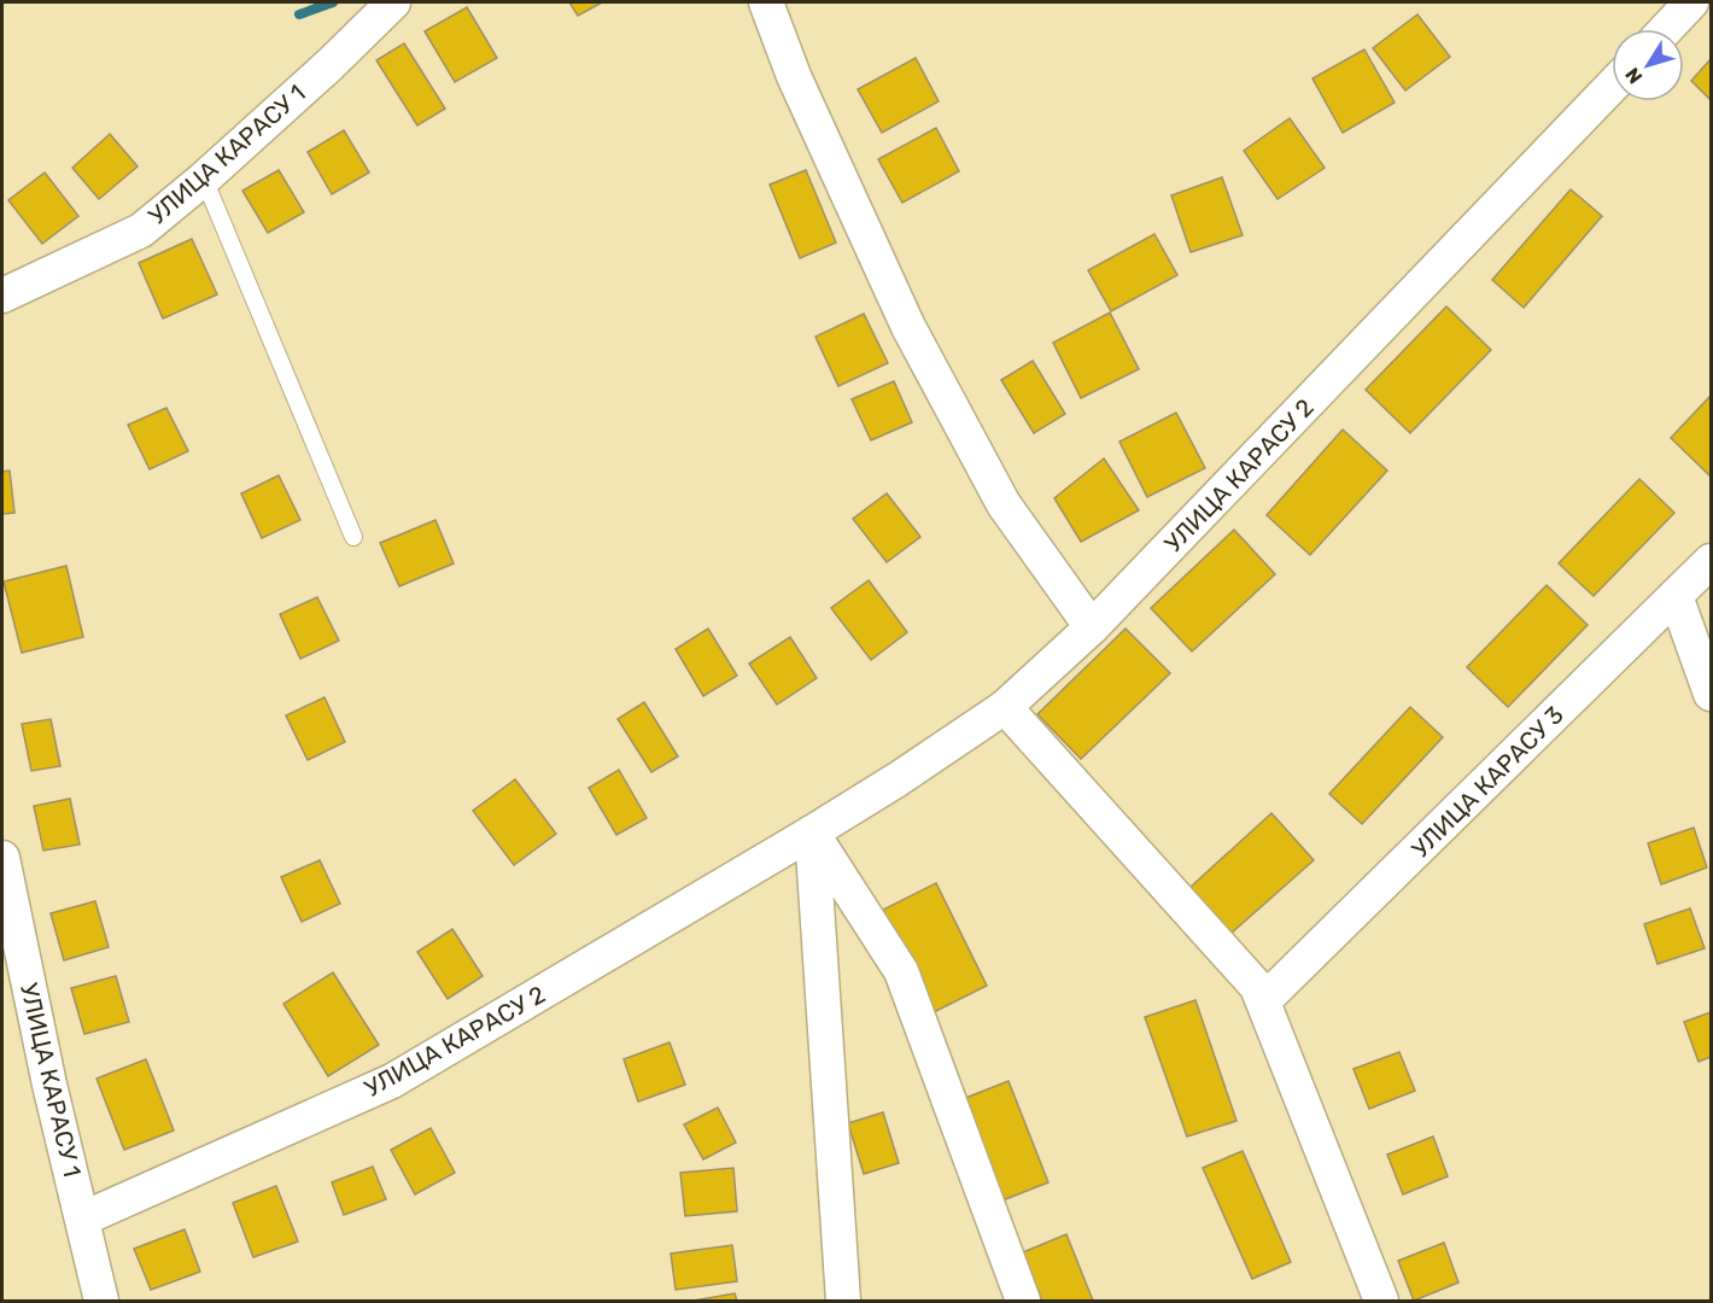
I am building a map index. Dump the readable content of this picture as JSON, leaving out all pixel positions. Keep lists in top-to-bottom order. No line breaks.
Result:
{"streets":{"street":["УЛИЦА КАРАСУ 1","УЛИЦА КАРАСУ 2","УЛИЦА КАРАСУ 3"]},"crossings":[["УЛИЦА КАРАСУ 1","УЛИЦА КАРАСУ 2"]],"north":"bottom left"}
